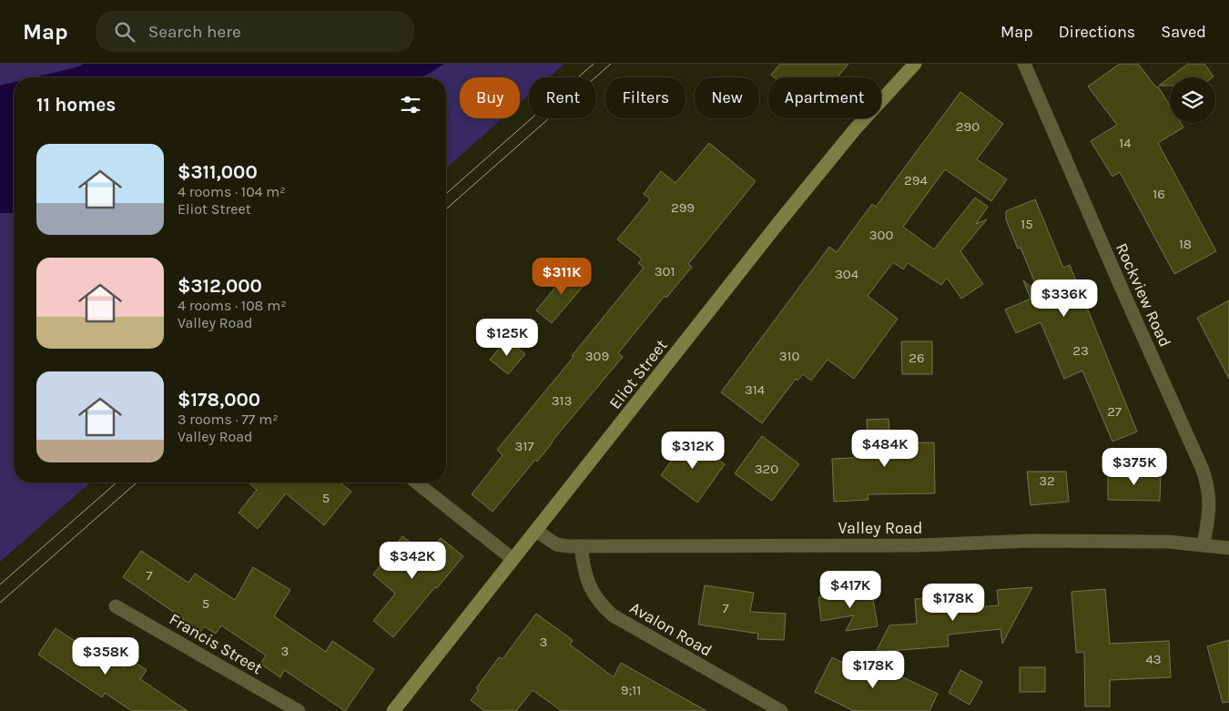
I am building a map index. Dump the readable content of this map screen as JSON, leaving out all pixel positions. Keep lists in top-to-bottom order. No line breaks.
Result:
{"streets":{"street":["Rockview Road","Eliot Street","Valley Road","Avalon Road","Francis Street"]},"crossings":[["Rockview Road","Valley Road"],["Eliot Street","Valley Road"],["Valley Road","Avalon Road"]],"house_numbers":["290","14","294","16","299","15","300","18","301","304","23","309","310","26","314","313","27","317","320","32","5","7","5","7","3","3","43","9;11"],"page":{"header":"Map","search":"Search here","nav":["Map","Directions","Saved"],"chip":["Buy","Rent","Filters","New","Apartment"],"heading":"11 homes","list":[{"name":"$311,000","note":"4 rooms · 104 m² · Eliot Street"},{"name":"$312,000","note":"4 rooms · 108 m² · Valley Road"},{"name":"$178,000","note":"3 rooms · 77 m² · Valley Road"}],"price":["$311K","$336K","$125K","$484K","$312K","$375K","$342K","$417K","$178K","$358K","$178K"]}}
